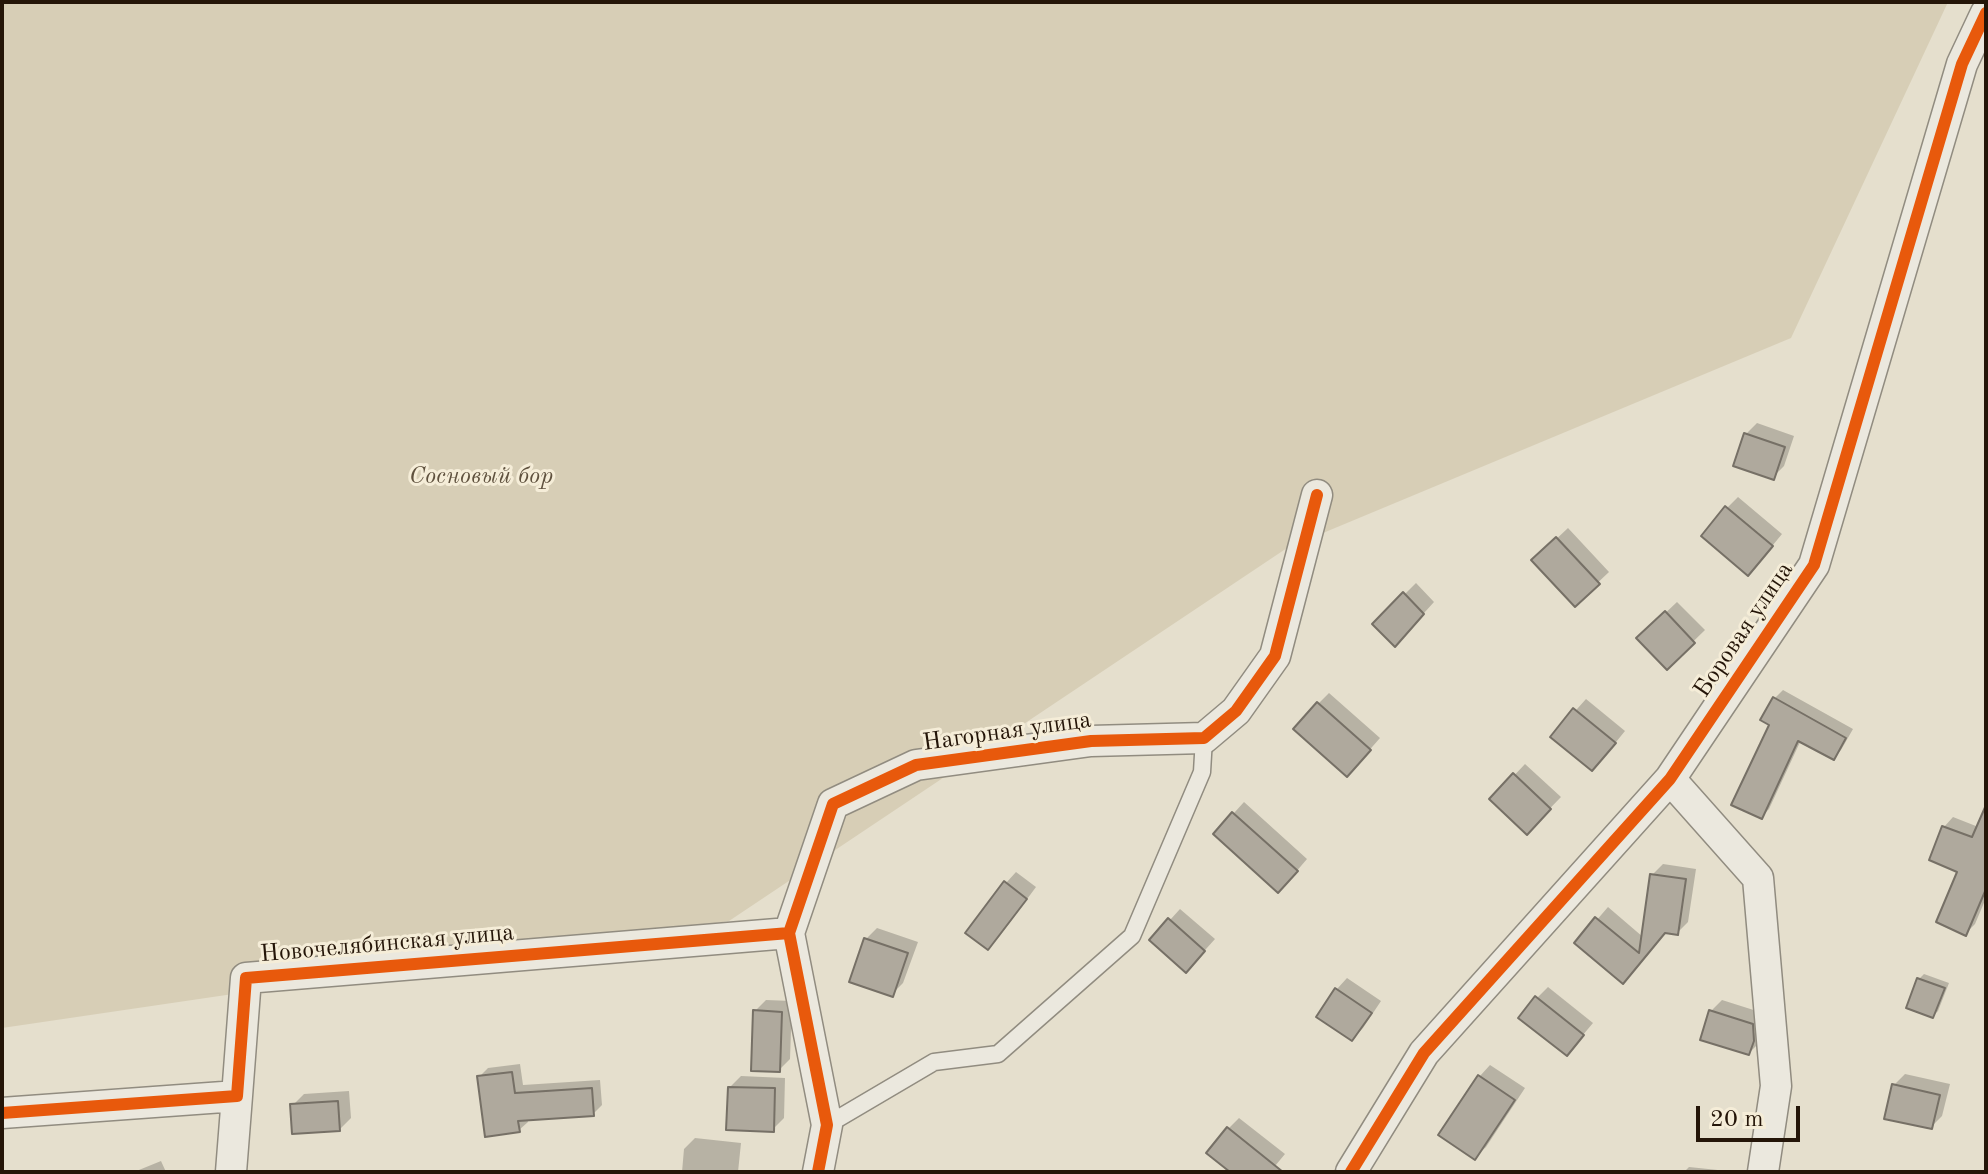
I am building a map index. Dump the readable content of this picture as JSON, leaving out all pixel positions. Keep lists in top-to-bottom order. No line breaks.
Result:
{"streets":{"street":["Боровая улица","Нагорная улица","Новочелябинская улица"]},"crossings":[["Нагорная улица","Новочелябинская улица"]],"parks":["Сосновый бор"],"scale_bar":"20 m"}
